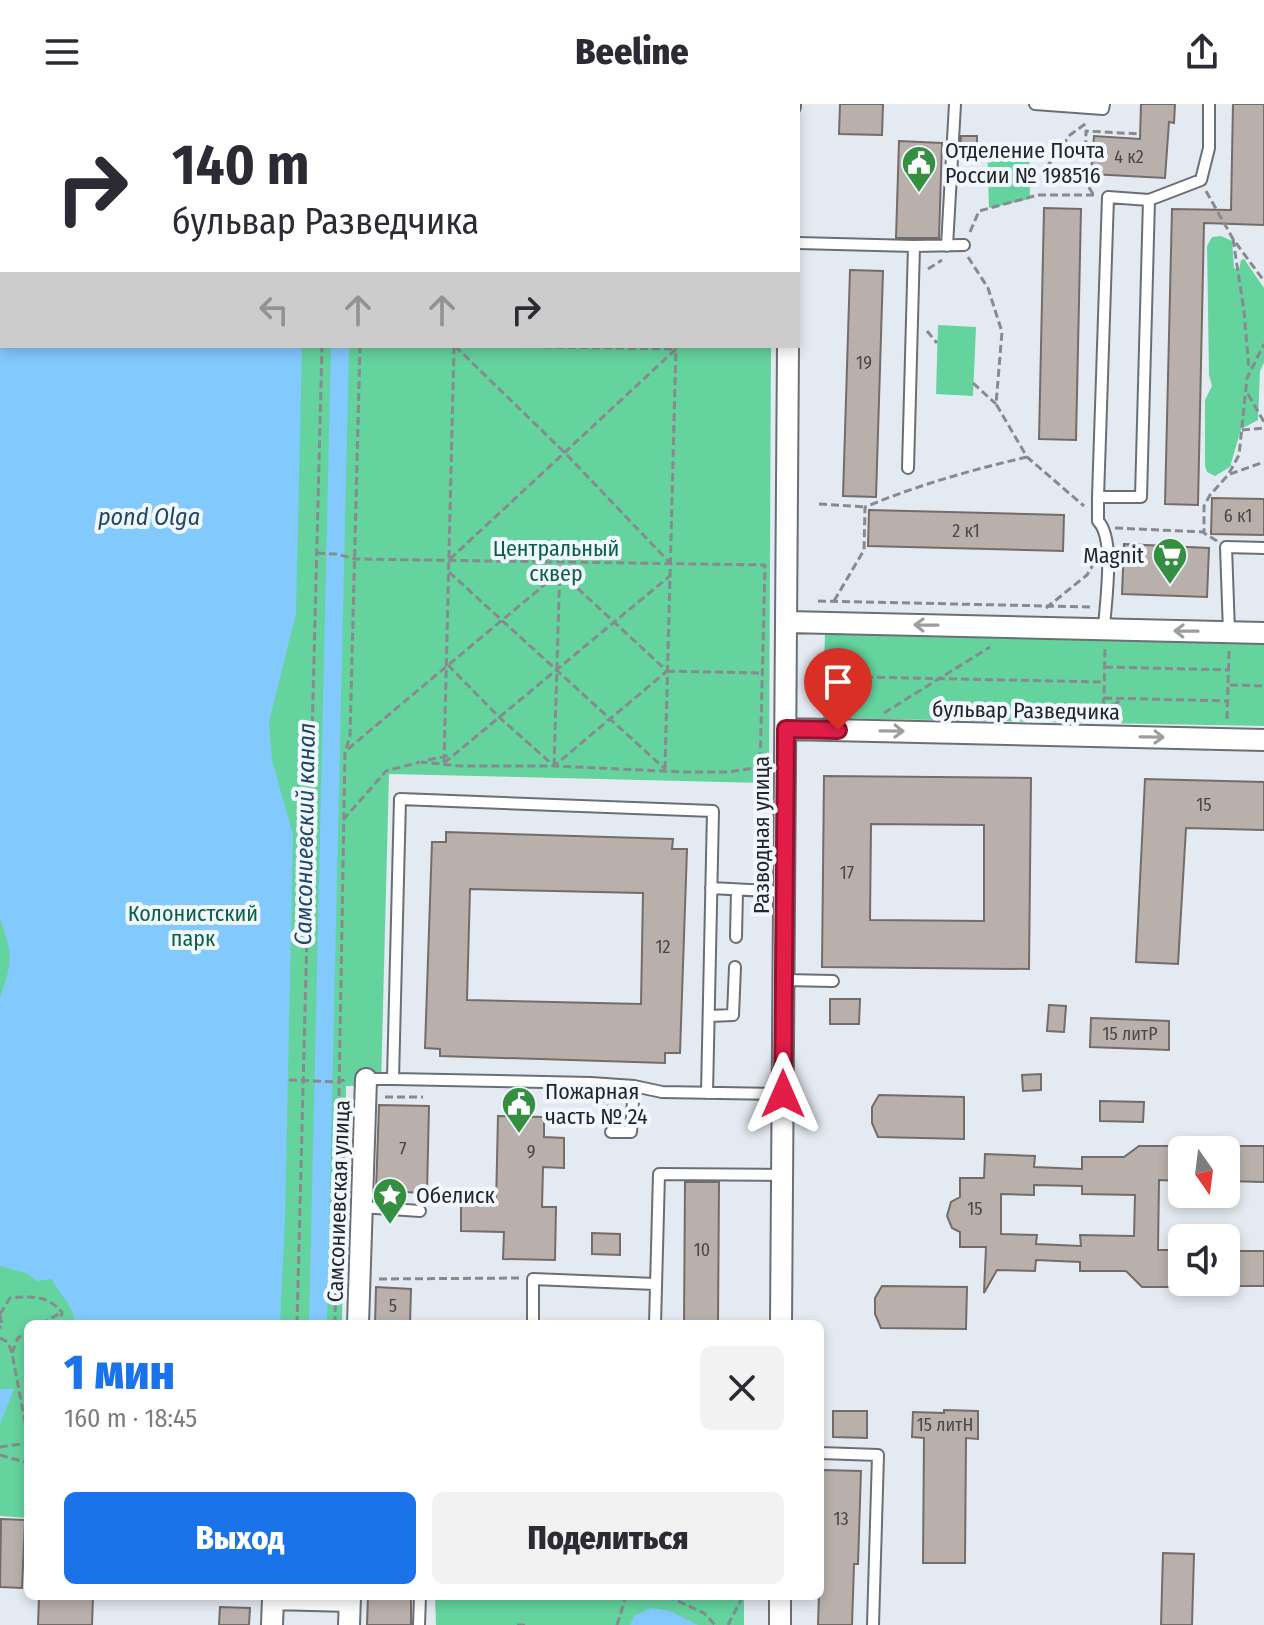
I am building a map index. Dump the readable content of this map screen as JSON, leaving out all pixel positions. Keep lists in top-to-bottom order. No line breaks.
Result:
{"streets":{"street":["бульвар Разведчика","Разводная улица","Самсониевская улица"]},"crossings":[["бульвар Разведчика","Разводная улица"]],"water":["pond Olga","Самсониевский канал"],"parks":["Центральный сквер","Колонистский парк"],"places":{"public building":["Отделение Почта России № 198516","Пожарная часть № 24"],"supermarket":["Magnit"],"place":["Обелиск"]},"house_numbers":["4 к2","19","6 к1","2 к1","15","17","12","15 литР","7","9","15","10","5","15 литН","13"],"north":"bottom","page":{"header":"Beeline","turn":["140 m","бульвар Разведчика"],"heading":["1 мин","160 m · 18:45"],"buttons":["Выход","Поделиться"]}}
